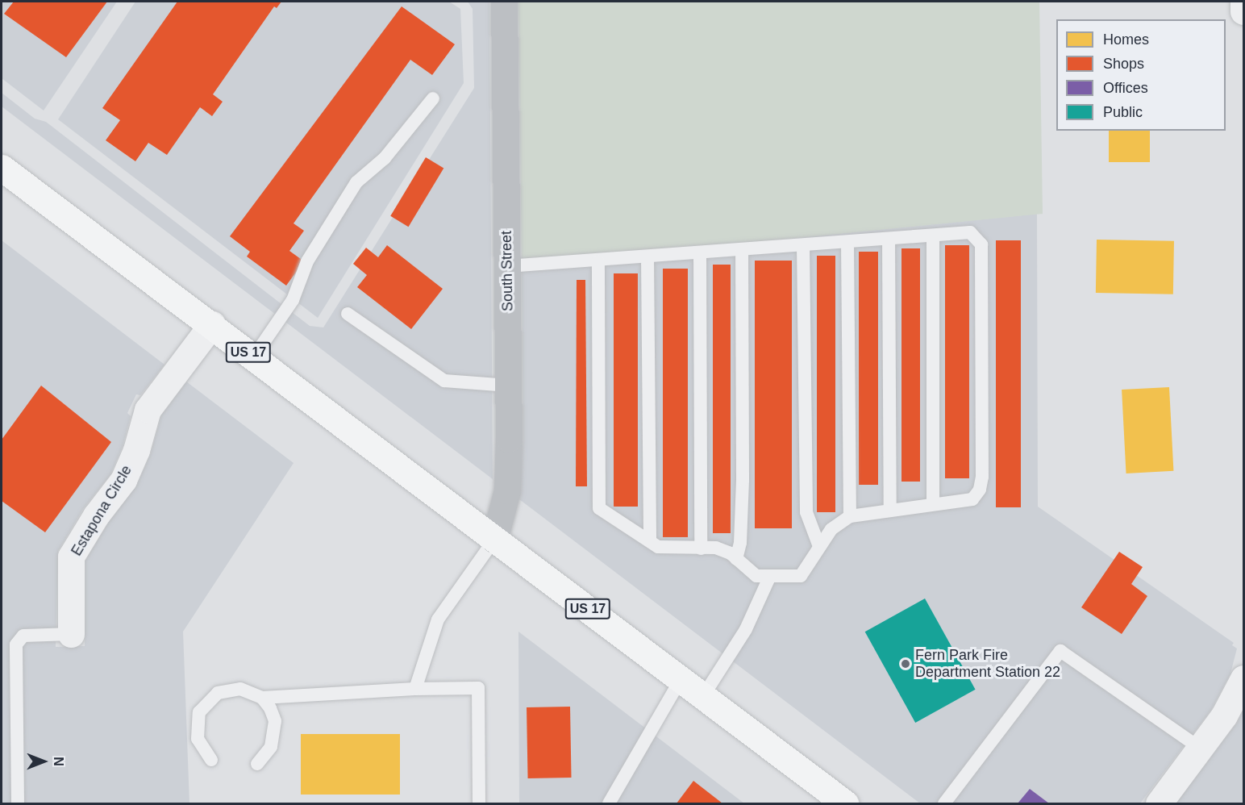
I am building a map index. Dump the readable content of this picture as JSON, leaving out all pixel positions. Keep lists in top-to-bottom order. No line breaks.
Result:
{"streets":{"main road":["US 17"],"street":["South Street","Estapona Circle"]},"crossings":[["South Street","US 17"],["US 17","Estapona Circle"]],"places":["Fern Park Fire Department Station 22"],"legend":["Homes","Shops","Offices","Public"],"north":"right"}
